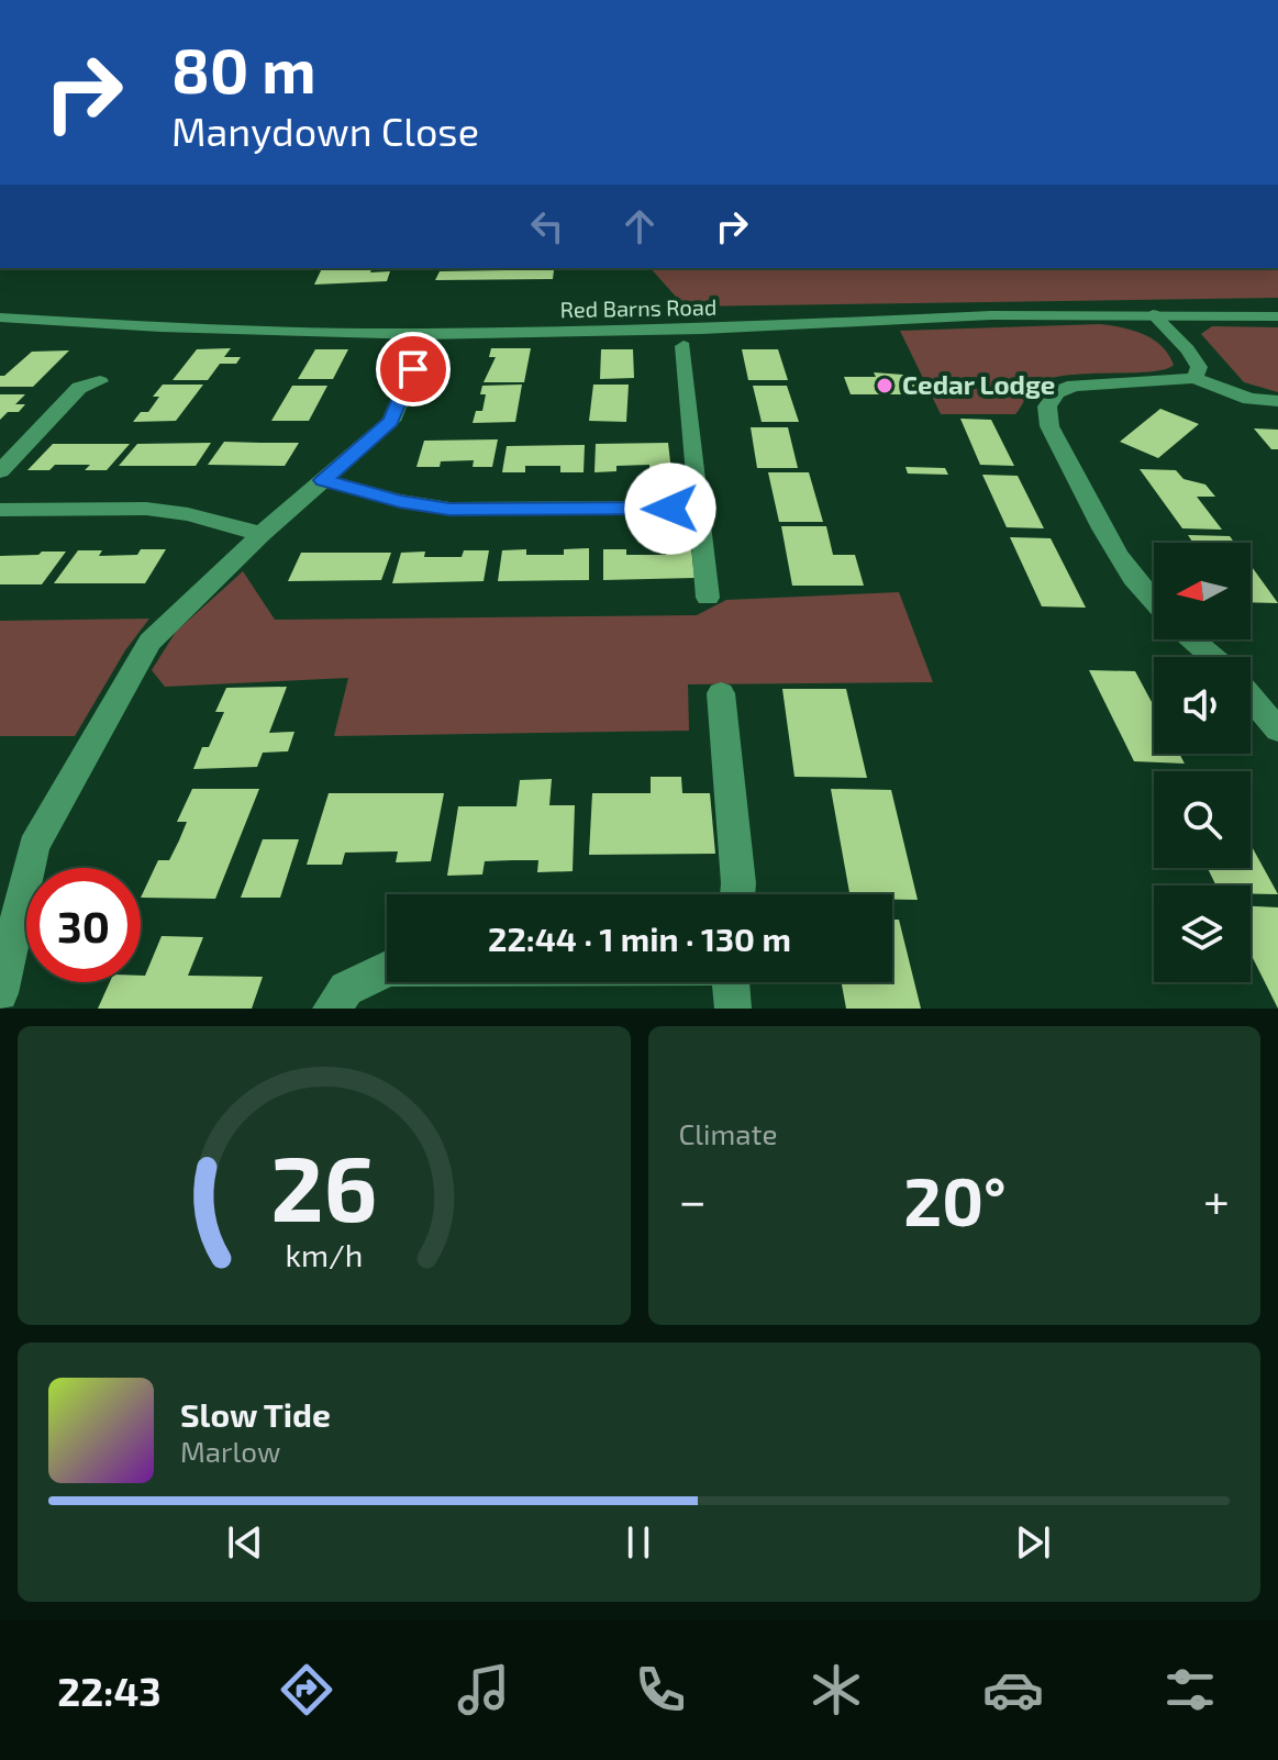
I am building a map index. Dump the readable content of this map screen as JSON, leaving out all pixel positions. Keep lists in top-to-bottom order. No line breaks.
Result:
{"streets":{"street":["Red Barns Road"]},"places":["Cedar Lodge"],"north":"left","page":{"turn":["80 m","Manydown Close"],"limit":"30","trip":"22:44 · 1 min · 130 m","tile":"Climate","heat":["−","20°","+"],"song":["Slow Tide","Marlow"],"tabs":"22:43","gauge":["26","km/h"]}}
